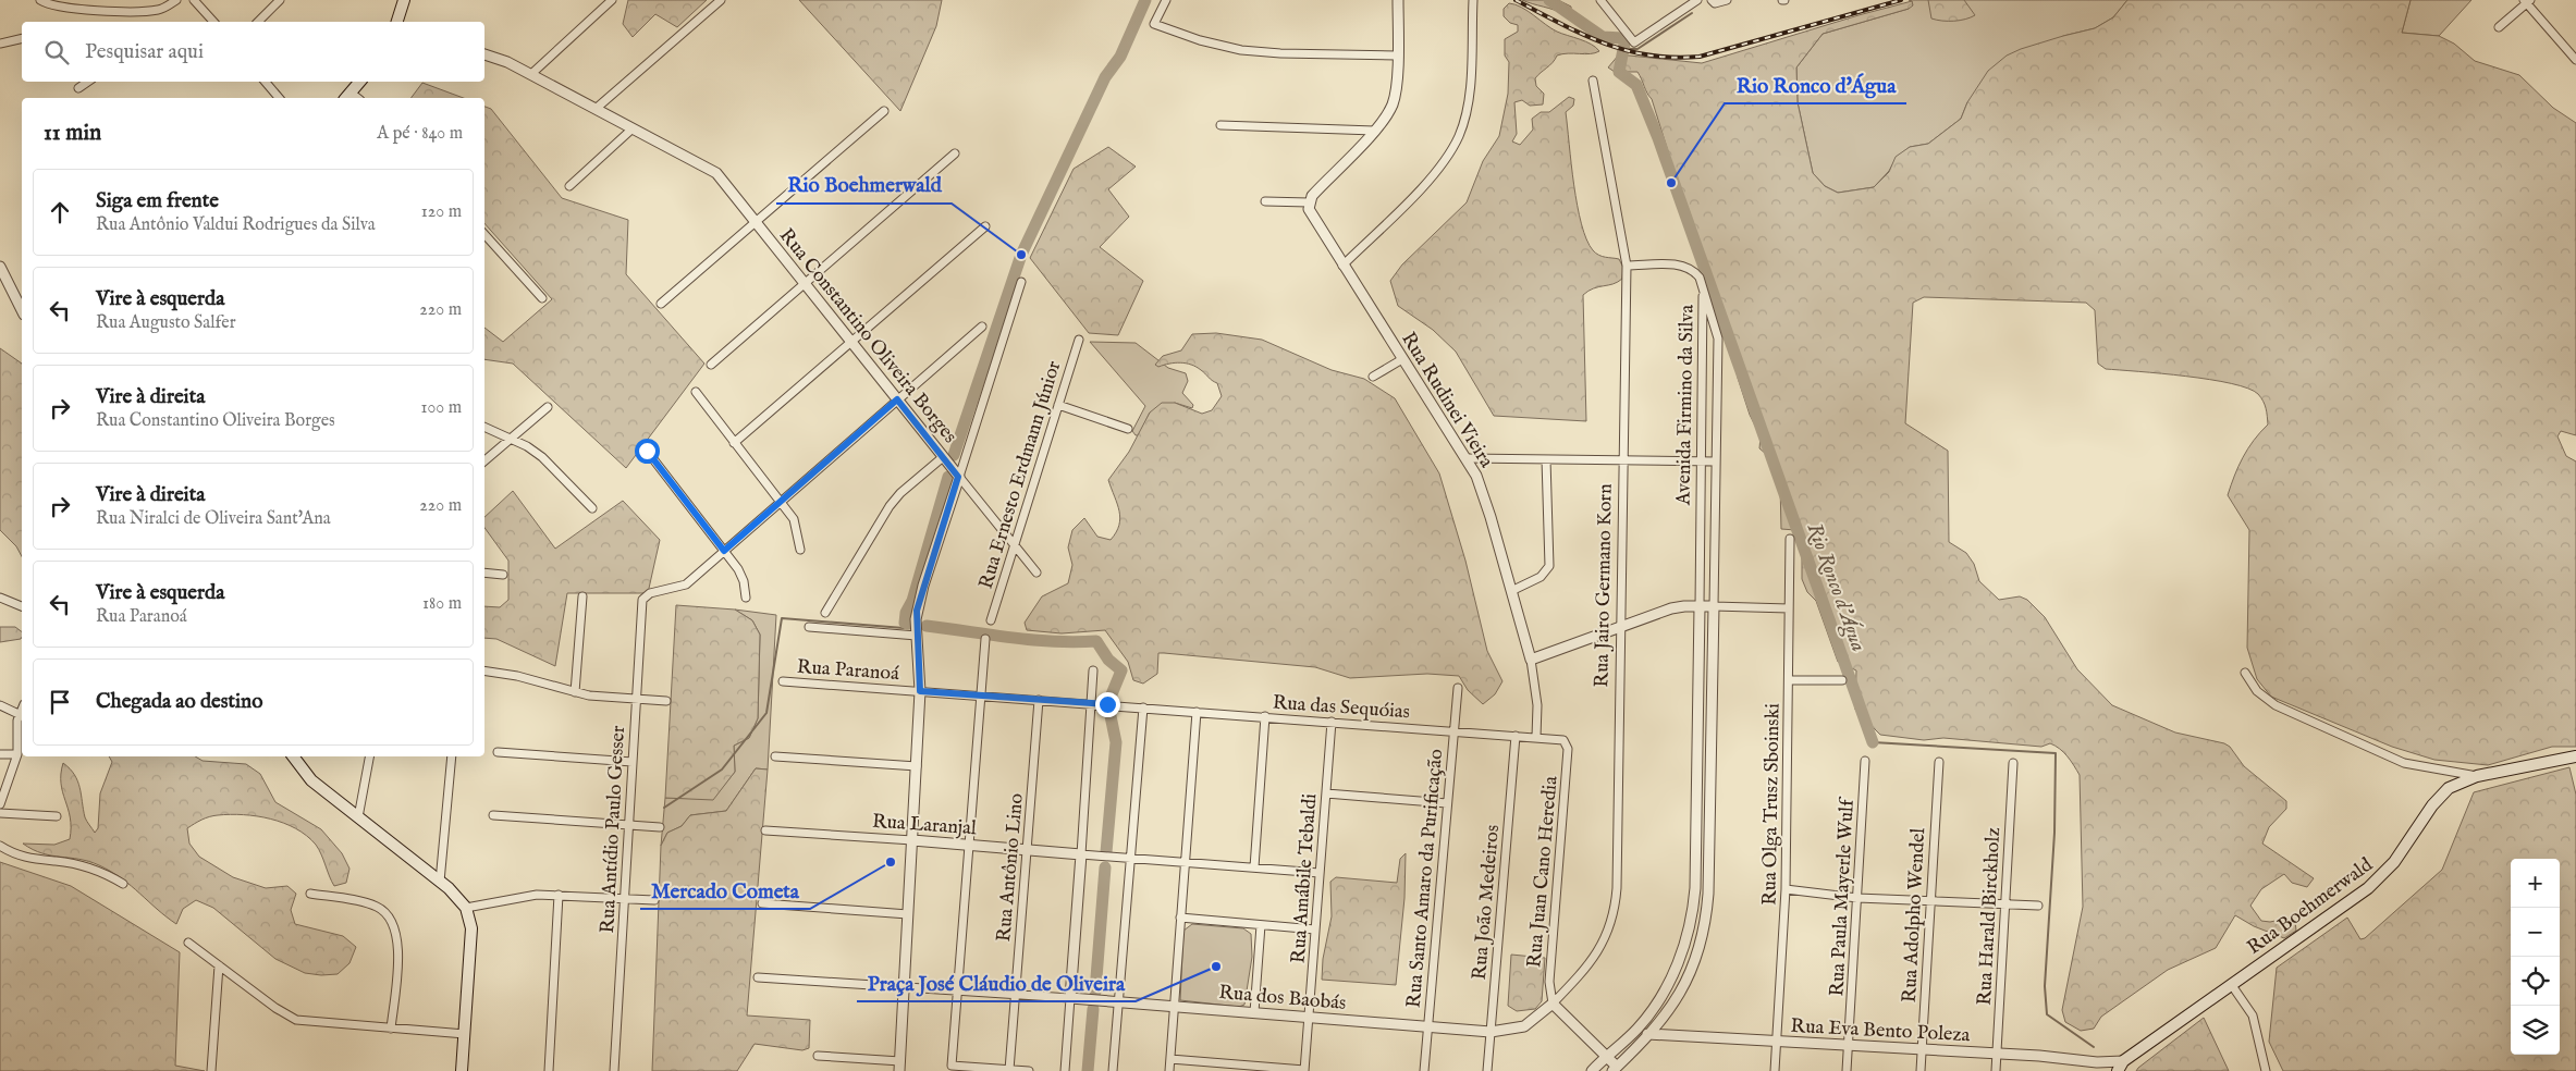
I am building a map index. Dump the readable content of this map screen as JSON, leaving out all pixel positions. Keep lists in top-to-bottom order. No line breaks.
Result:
{"streets":{"main road":["Rua Boehmerwald"],"street":["Rua Constantino Oliveira Borges","Rua Rudinei Vieira","Avenida Firmino da Silva","Rua Ernesto Erdmann Júnior","Rua Jairo Germano Korn","Rua Paranoá","Rua das Sequóias","Rua Olga Trusz Sboinski","Rua Laranjal","Rua Antídio Paulo Gesser","Rua Antônio Lino","Rua Juan Cano Heredia","Rua Amábile Tebaldi","Rua Santo Amaro da Purificação","Rua Paula Mayerle Wulf","Rua João Medeiros","Rua Adolpho Wendel","Rua Harald Birckholz","Rua dos Baobás","Rua Eva Bento Poleza"]},"crossings":[["Rua Constantino Oliveira Borges","Rua Ernesto Erdmann Júnior"],["Rua Rudinei Vieira","Rua das Sequóias"],["Avenida Firmino da Silva","Rua Eva Bento Poleza"],["Rua Jairo Germano Korn","Rua Juan Cano Heredia"],["Rua Jairo Germano Korn","Rua João Medeiros"],["Rua Jairo Germano Korn","Rua dos Baobás"],["Rua Paranoá","Rua das Sequóias"],["Rua Paranoá","Rua Antônio Lino"],["Rua das Sequóias","Rua Juan Cano Heredia"],["Rua das Sequóias","Rua Amábile Tebaldi"],["Rua das Sequóias","Rua Santo Amaro da Purificação"],["Rua das Sequóias","Rua João Medeiros"],["Rua Olga Trusz Sboinski","Rua Eva Bento Poleza"],["Rua Laranjal","Rua Antônio Lino"],["Rua Amábile Tebaldi","Rua dos Baobás"],["Rua Santo Amaro da Purificação","Rua dos Baobás"],["Rua Paula Mayerle Wulf","Rua Eva Bento Poleza"],["Rua João Medeiros","Rua dos Baobás"],["Rua Boehmerwald","Rua Eva Bento Poleza"],["Rua Adolpho Wendel","Rua Eva Bento Poleza"],["Rua Harald Birckholz","Rua Eva Bento Poleza"]],"water":["Rio Ronco d'Água"],"places":["Rio Ronco d'Água","Rio Boehmerwald","Mercado Cometa","Praça José Cláudio de Oliveira"],"page":{"search":"Pesquisar aqui","heading":["11 min","A pé · 840 m"],"list":[["Siga em frente","Rua Antônio Valdui Rodrigues da Silva","120 m"],["Vire à esquerda","Rua Augusto Salfer","220 m"],["Vire à direita","Rua Constantino Oliveira Borges","100 m"],["Vire à direita","Rua Niralci de Oliveira Sant'Ana","220 m"],["Vire à esquerda","Rua Paranoá","180 m"],"Chegada ao destino"],"map_buttons":["+","−"]}}
